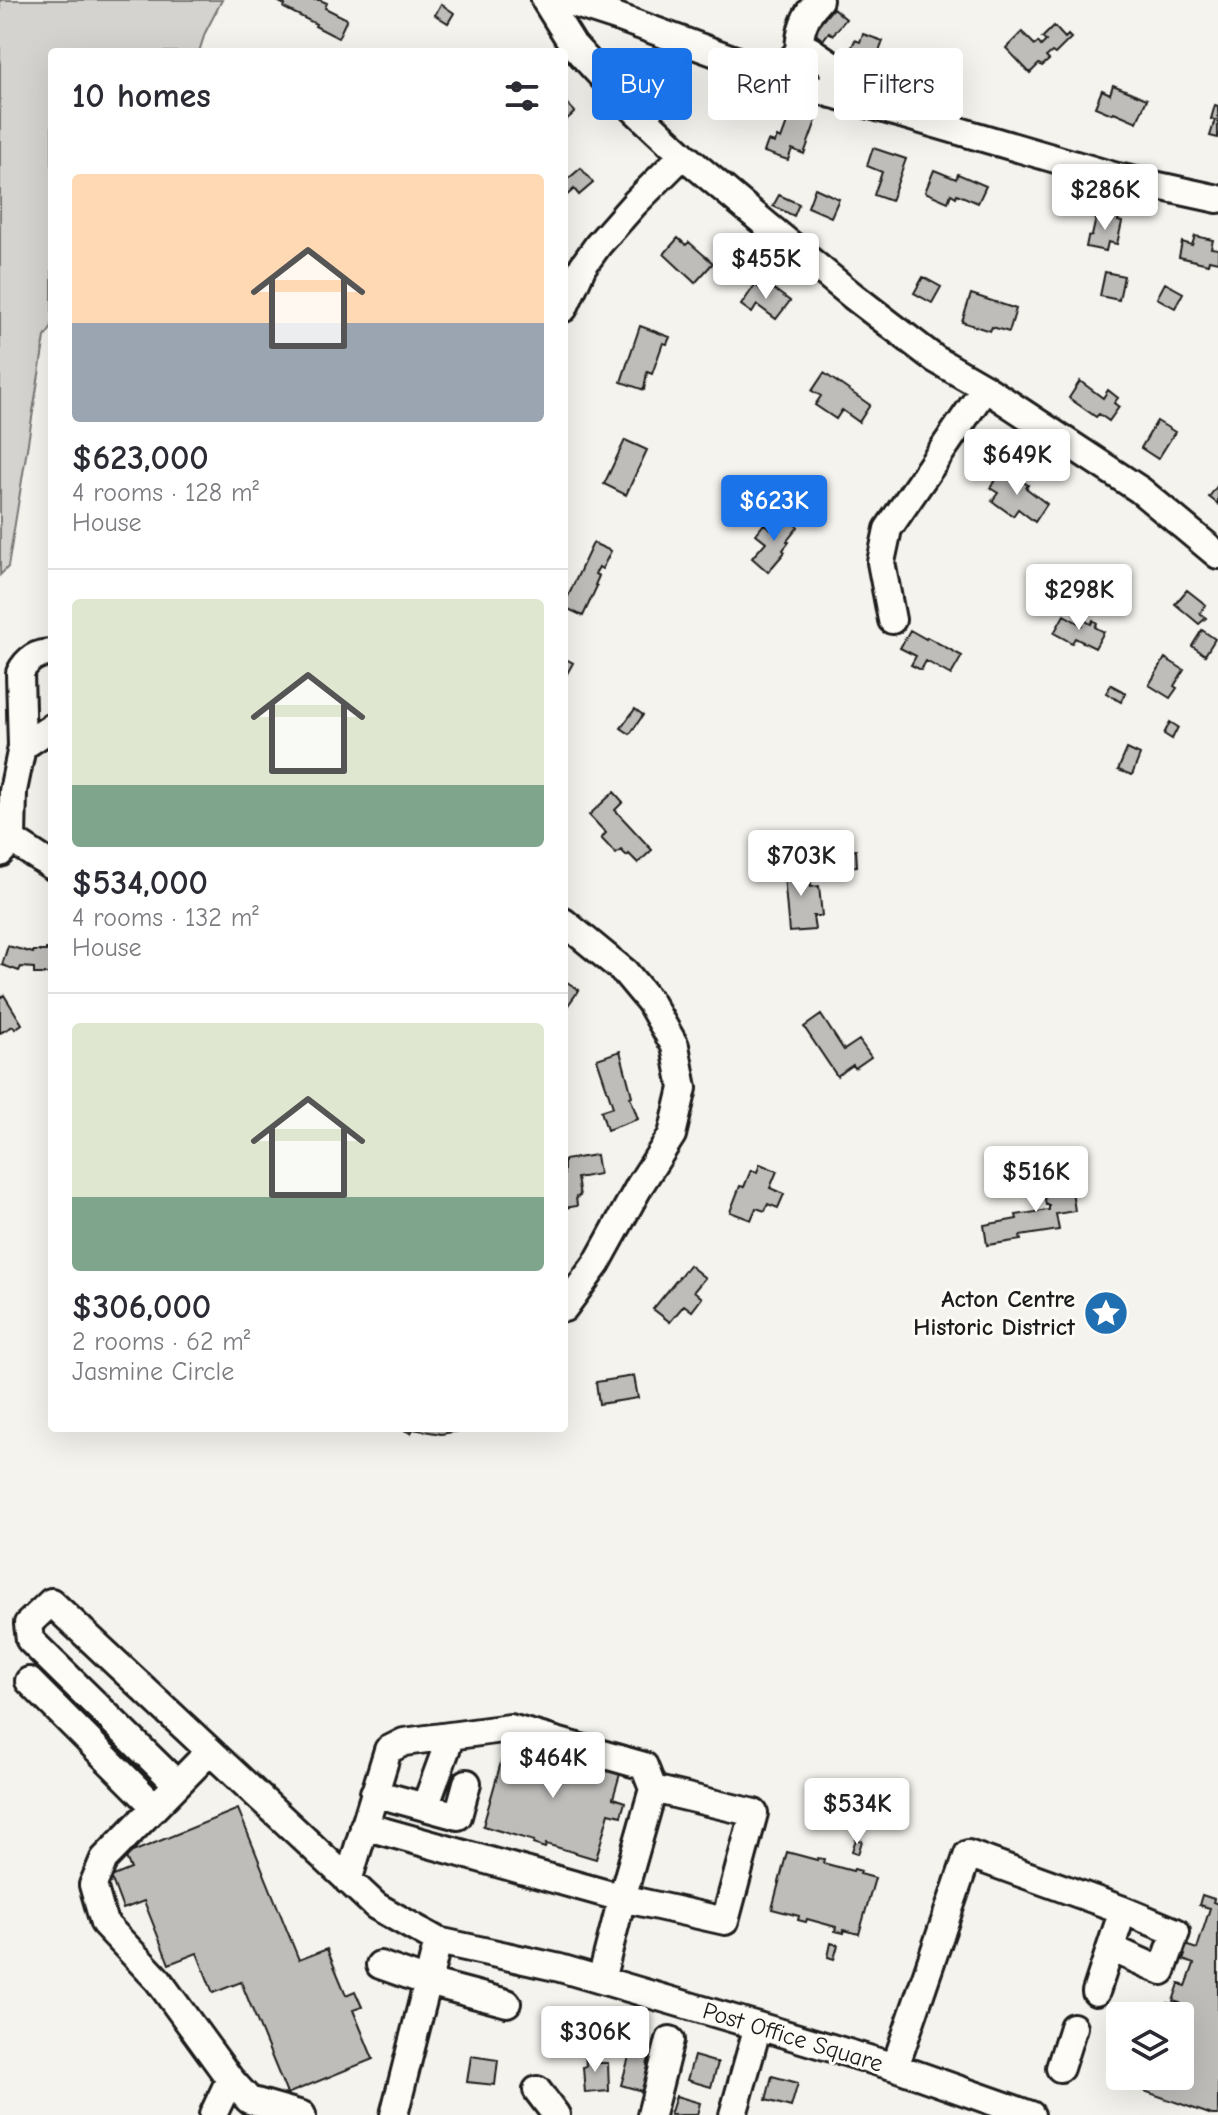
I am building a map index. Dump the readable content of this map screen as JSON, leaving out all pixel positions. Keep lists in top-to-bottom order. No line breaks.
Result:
{"streets":{"street":["Post Office Square"]},"places":{"place":["Acton Centre Historic District"]},"page":{"chip":["Buy","Rent","Filters"],"heading":"10 homes","list":[{"name":"$623,000","note":"4 rooms · 128 m² · House"},{"name":"$534,000","note":"4 rooms · 132 m² · House"},{"name":"$306,000","note":"2 rooms · 62 m² · Jasmine Circle"}],"price":["$286K","$455K","$649K","$623K","$298K","$703K","$516K","$464K","$534K","$306K"]}}
